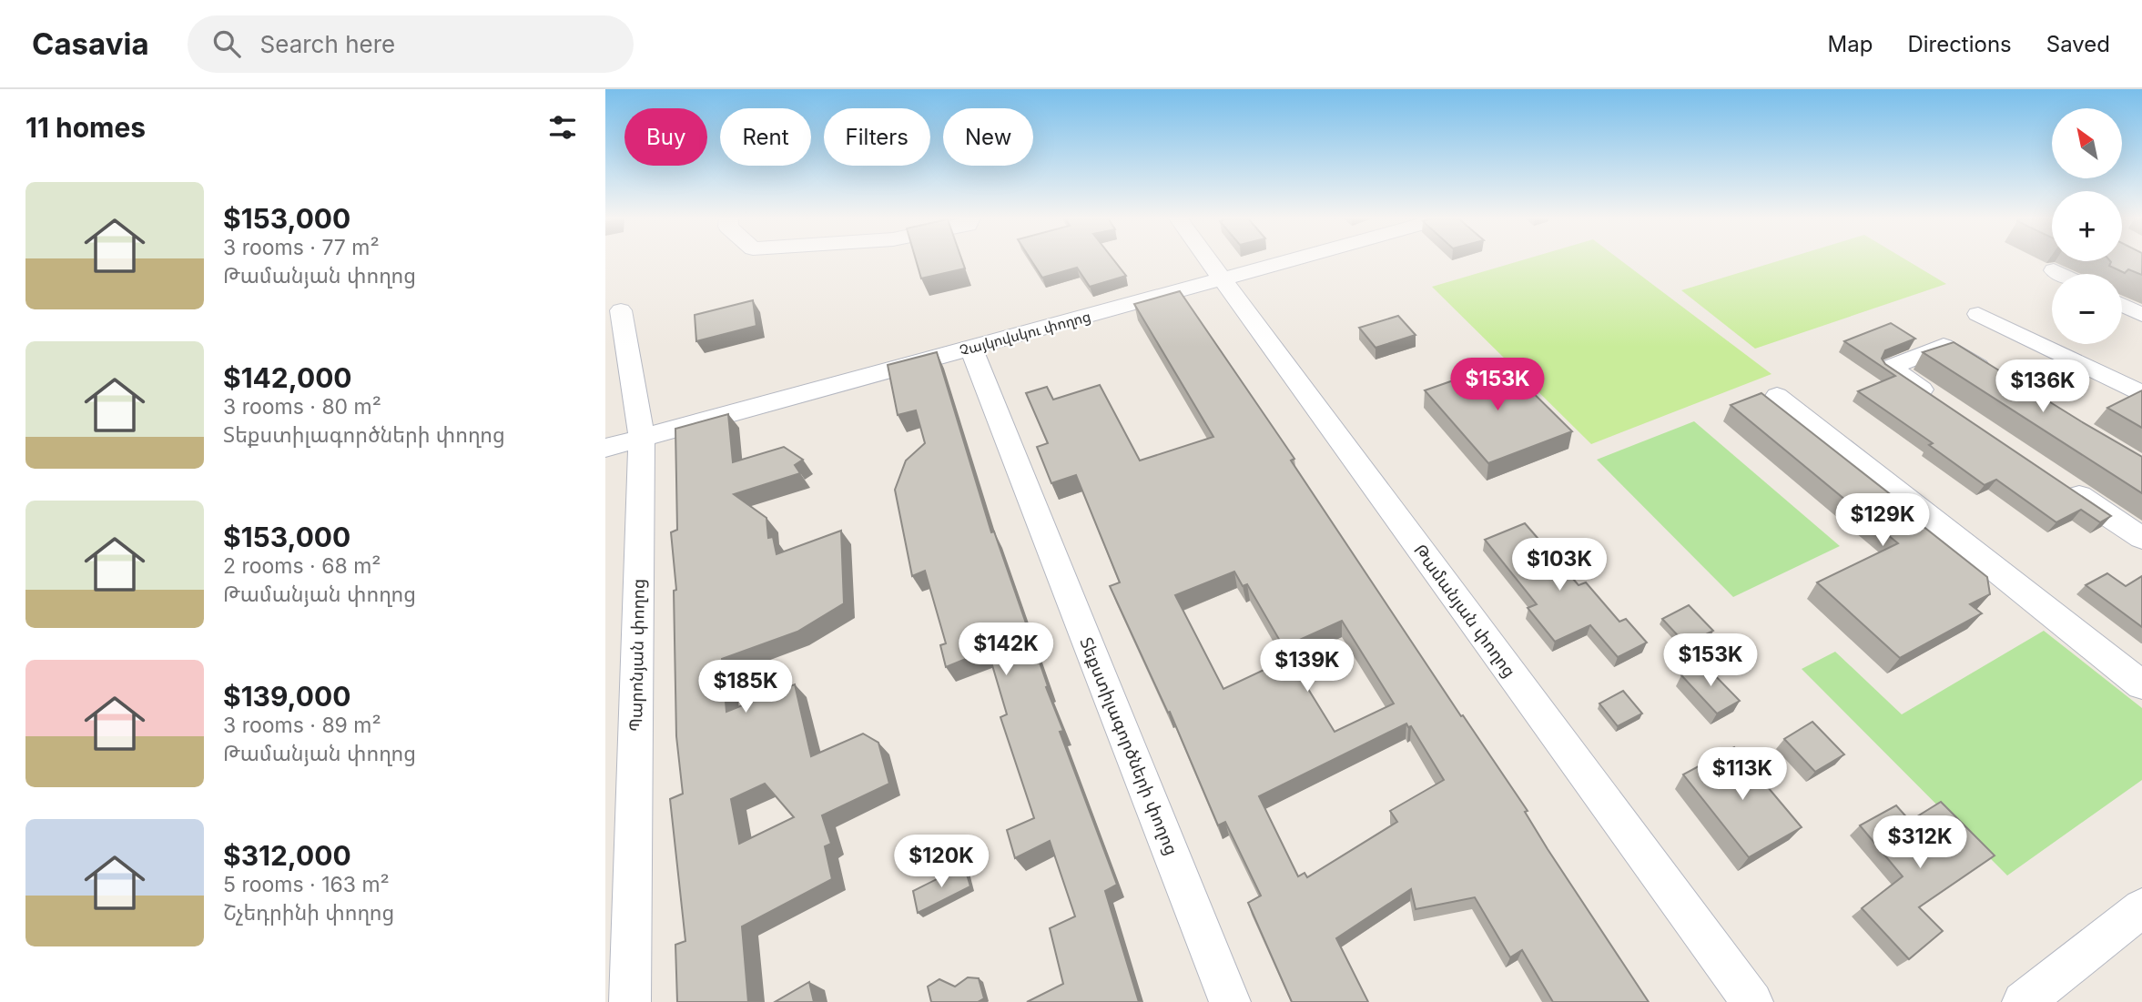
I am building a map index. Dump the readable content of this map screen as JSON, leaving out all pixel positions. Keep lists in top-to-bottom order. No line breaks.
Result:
{"streets":{"street":["Չայկովսկու փողոց","Թամանյան փողոց","Պարոնյան փողոց","Տեքստիլագործների փողոց"]},"crossings":[["Չայկովսկու փողոց","Թամանյան փողոց"],["Չայկովսկու փողոց","Պարոնյան փողոց"],["Չայկովսկու փողոց","Տեքստիլագործների փողոց"]],"north":"top left","page":{"header":"Casavia","search":"Search here","nav":["Map","Directions","Saved"],"heading":"11 homes","map_buttons":["+","−"],"chip":["Buy","Rent","Filters","New"],"list":[{"name":"$153,000","note":"3 rooms · 77 m² · Թամանյան փողոց"},{"name":"$142,000","note":"3 rooms · 80 m² · Տեքստիլագործների փողոց"},{"name":"$153,000","note":"2 rooms · 68 m² · Թամանյան փողոց"},{"name":"$139,000","note":"3 rooms · 89 m² · Թամանյան փողոց"},{"name":"$312,000","note":"5 rooms · 163 m² · Շչեդրինի փողոց"}],"price":["$153K","$136K","$129K","$103K","$142K","$153K","$139K","$185K","$113K","$312K","$120K"]}}
